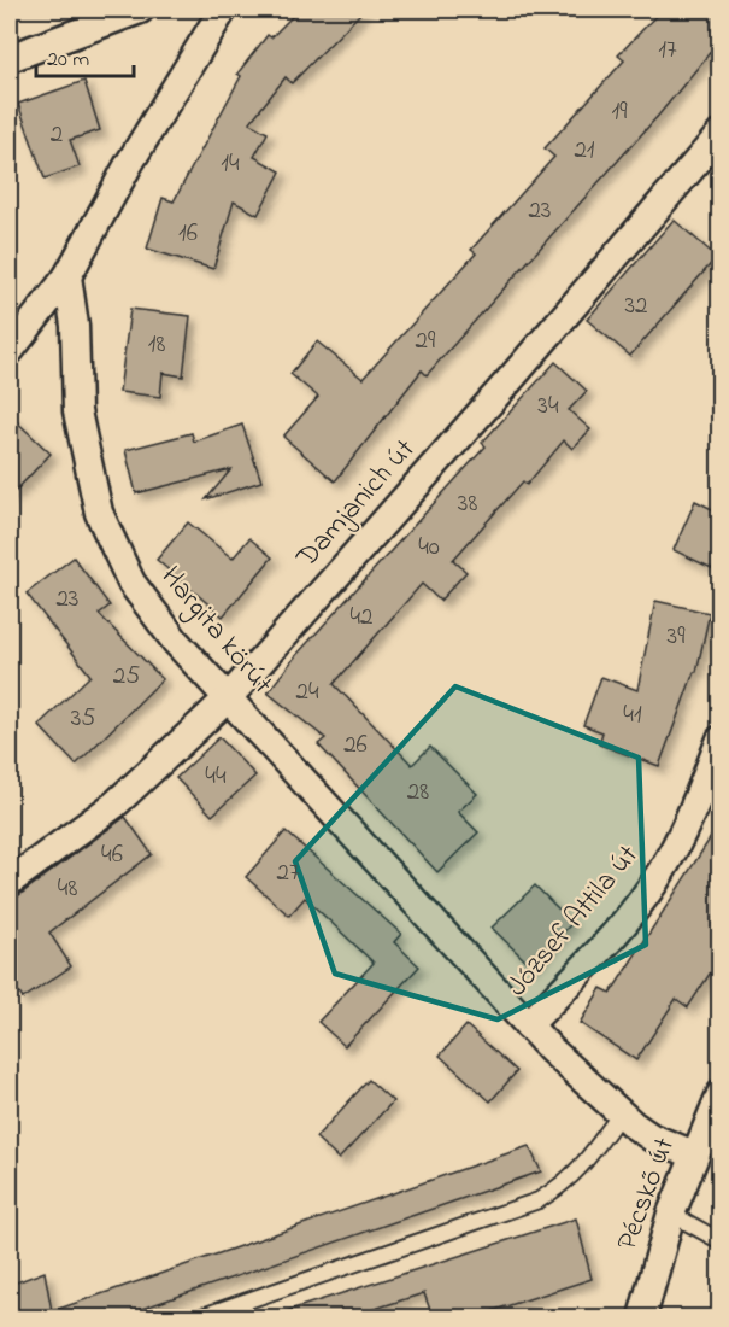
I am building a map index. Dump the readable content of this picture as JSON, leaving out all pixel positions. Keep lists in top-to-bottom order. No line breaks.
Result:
{"streets":{"street":["Damjanich út","Hargita körút","József Attila út","Pécskő út"]},"crossings":[["Damjanich út","Hargita körút"],["Hargita körút","József Attila út"],["Hargita körút","Pécskő út"]],"house_numbers":["17","19","2","21","14","23","16","32","29","18","34","38","40","23","42","39","25","24","41","35","26","44","28","46","27","48"],"scale_bar":"20 m"}
